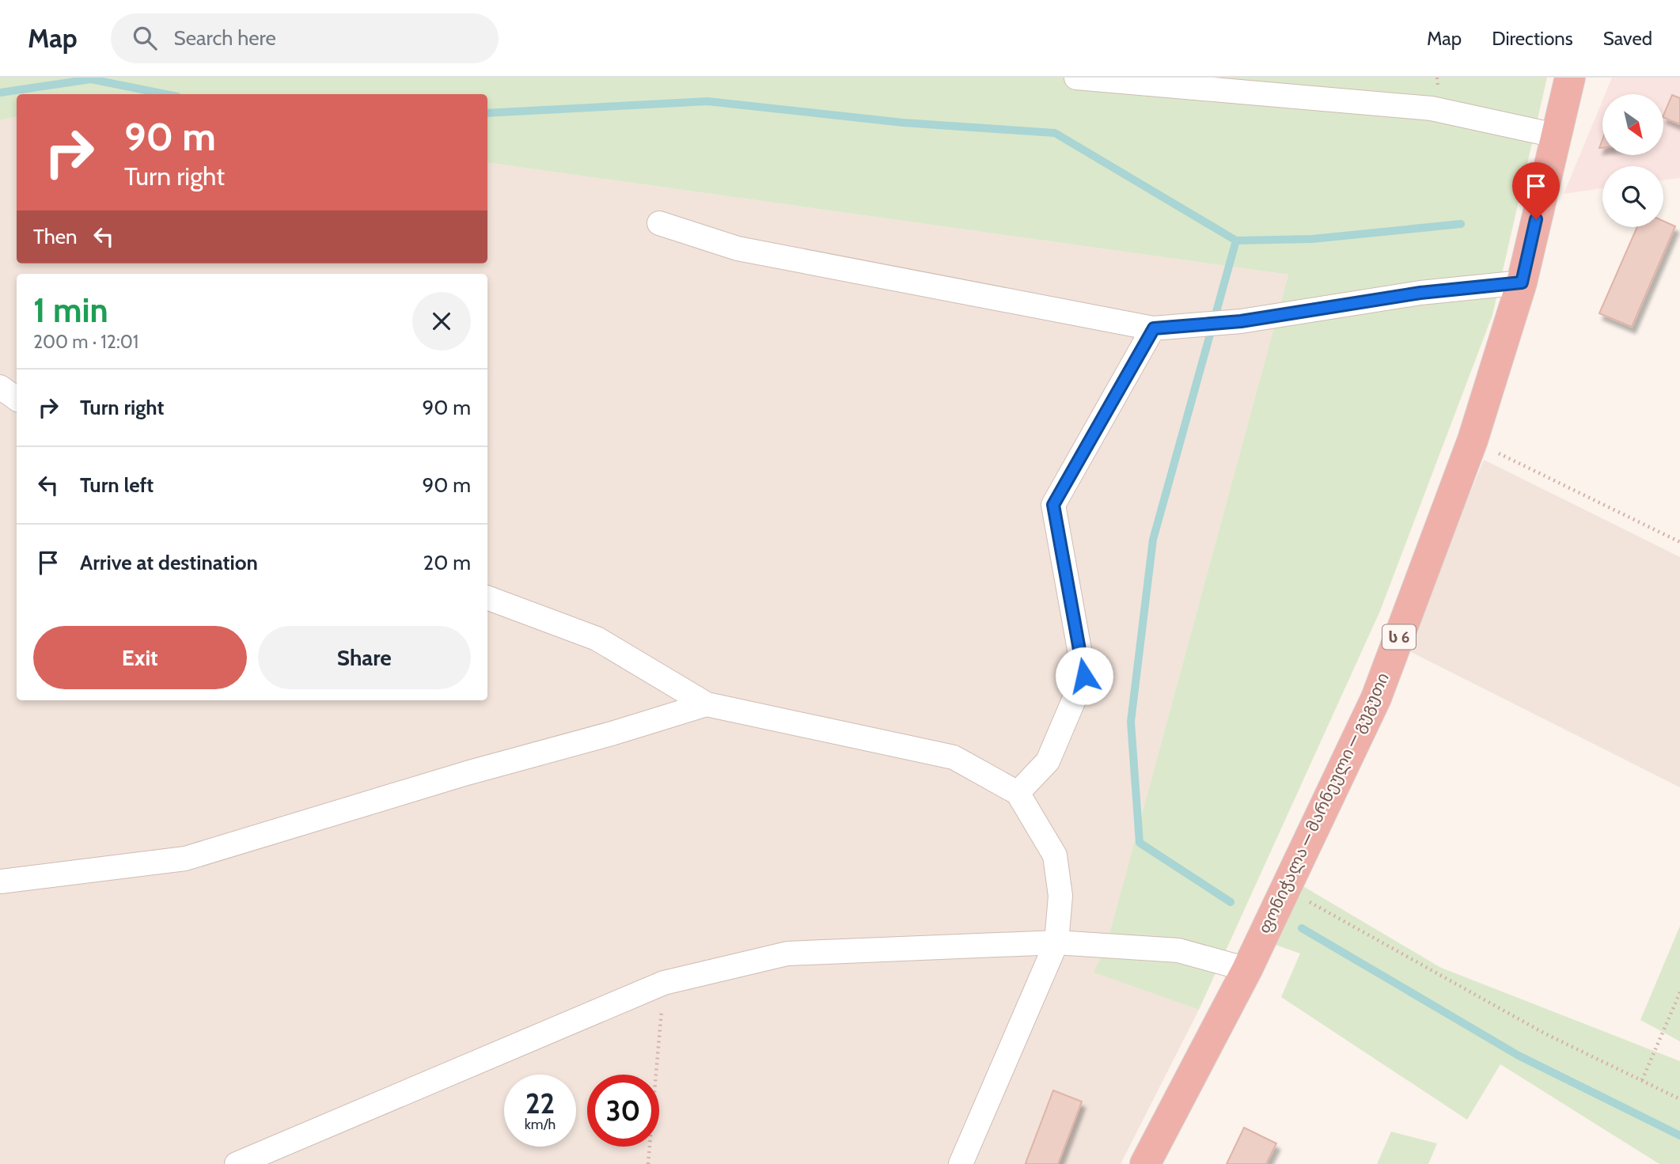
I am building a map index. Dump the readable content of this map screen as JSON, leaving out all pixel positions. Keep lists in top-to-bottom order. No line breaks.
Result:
{"streets":{"highway":["ს 6","ფონიჭალა — მარნეული — გუგუთი"]},"north":"bottom right","page":{"header":"Map","search":"Search here","nav":["Map","Directions","Saved"],"turn":["90 m","Turn right"],"then":"Then","heading":["1 min","200 m · 12:01"],"list":[{"name":"Turn right","value":"90 m"},{"name":"Turn left","value":"90 m"},{"name":"Arrive at destination","value":"20 m"}],"buttons":["Exit","Share"],"speed":"22 km/h","limit":"30"}}
